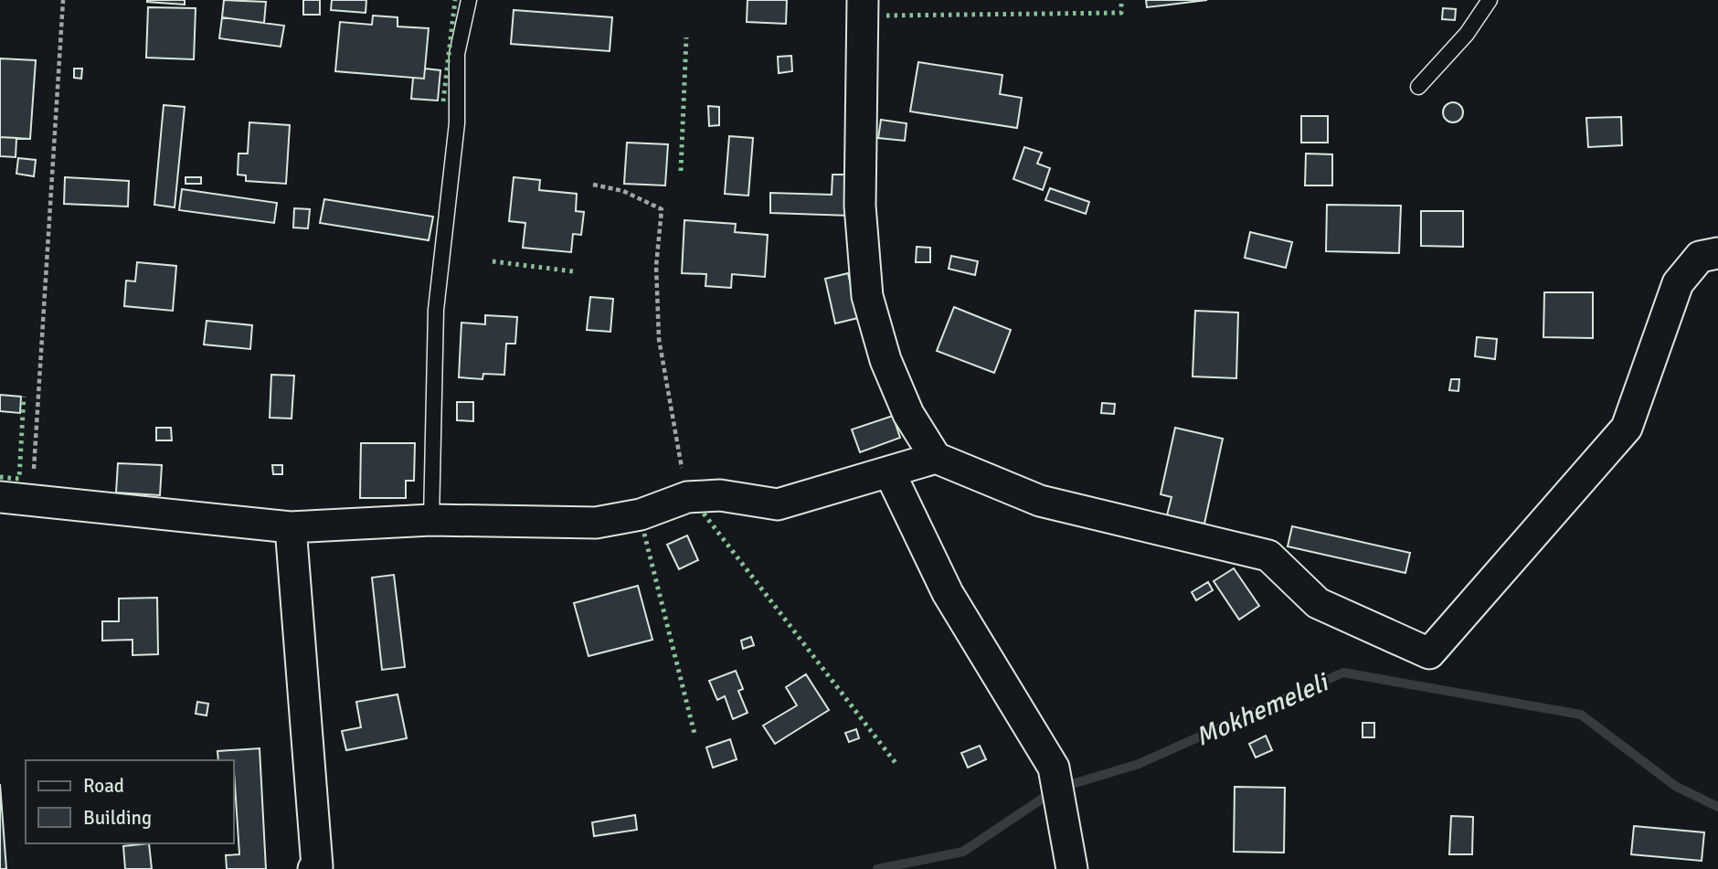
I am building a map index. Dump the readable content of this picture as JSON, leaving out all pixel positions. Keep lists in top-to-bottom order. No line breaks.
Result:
{"water":["Mokhemeleli"],"legend":["Road","Building"]}
